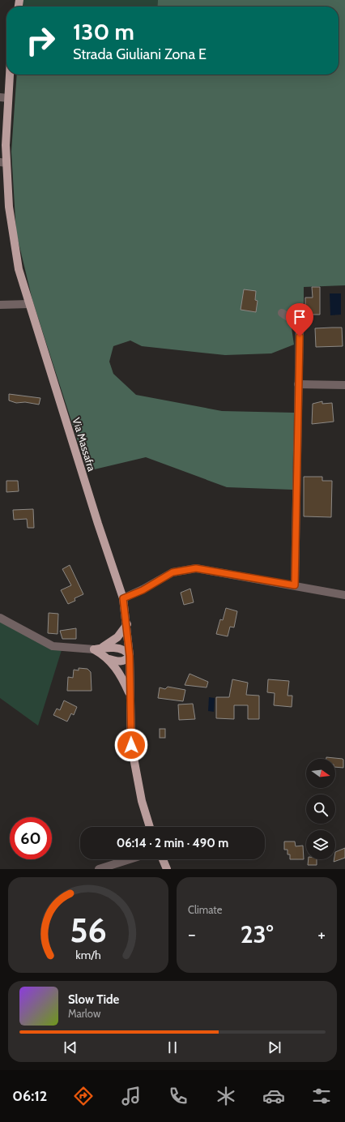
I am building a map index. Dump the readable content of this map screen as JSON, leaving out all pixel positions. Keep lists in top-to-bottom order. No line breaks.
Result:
{"streets":{"main road":["Via Massafra"]},"north":"right","page":{"turn":["130 m","Strada Giuliani Zona E"],"limit":"60","trip":"06:14 · 2 min · 490 m","tile":"Climate","heat":["−","23°","+"],"song":["Slow Tide","Marlow"],"tabs":"06:12","gauge":["56","km/h"]}}
